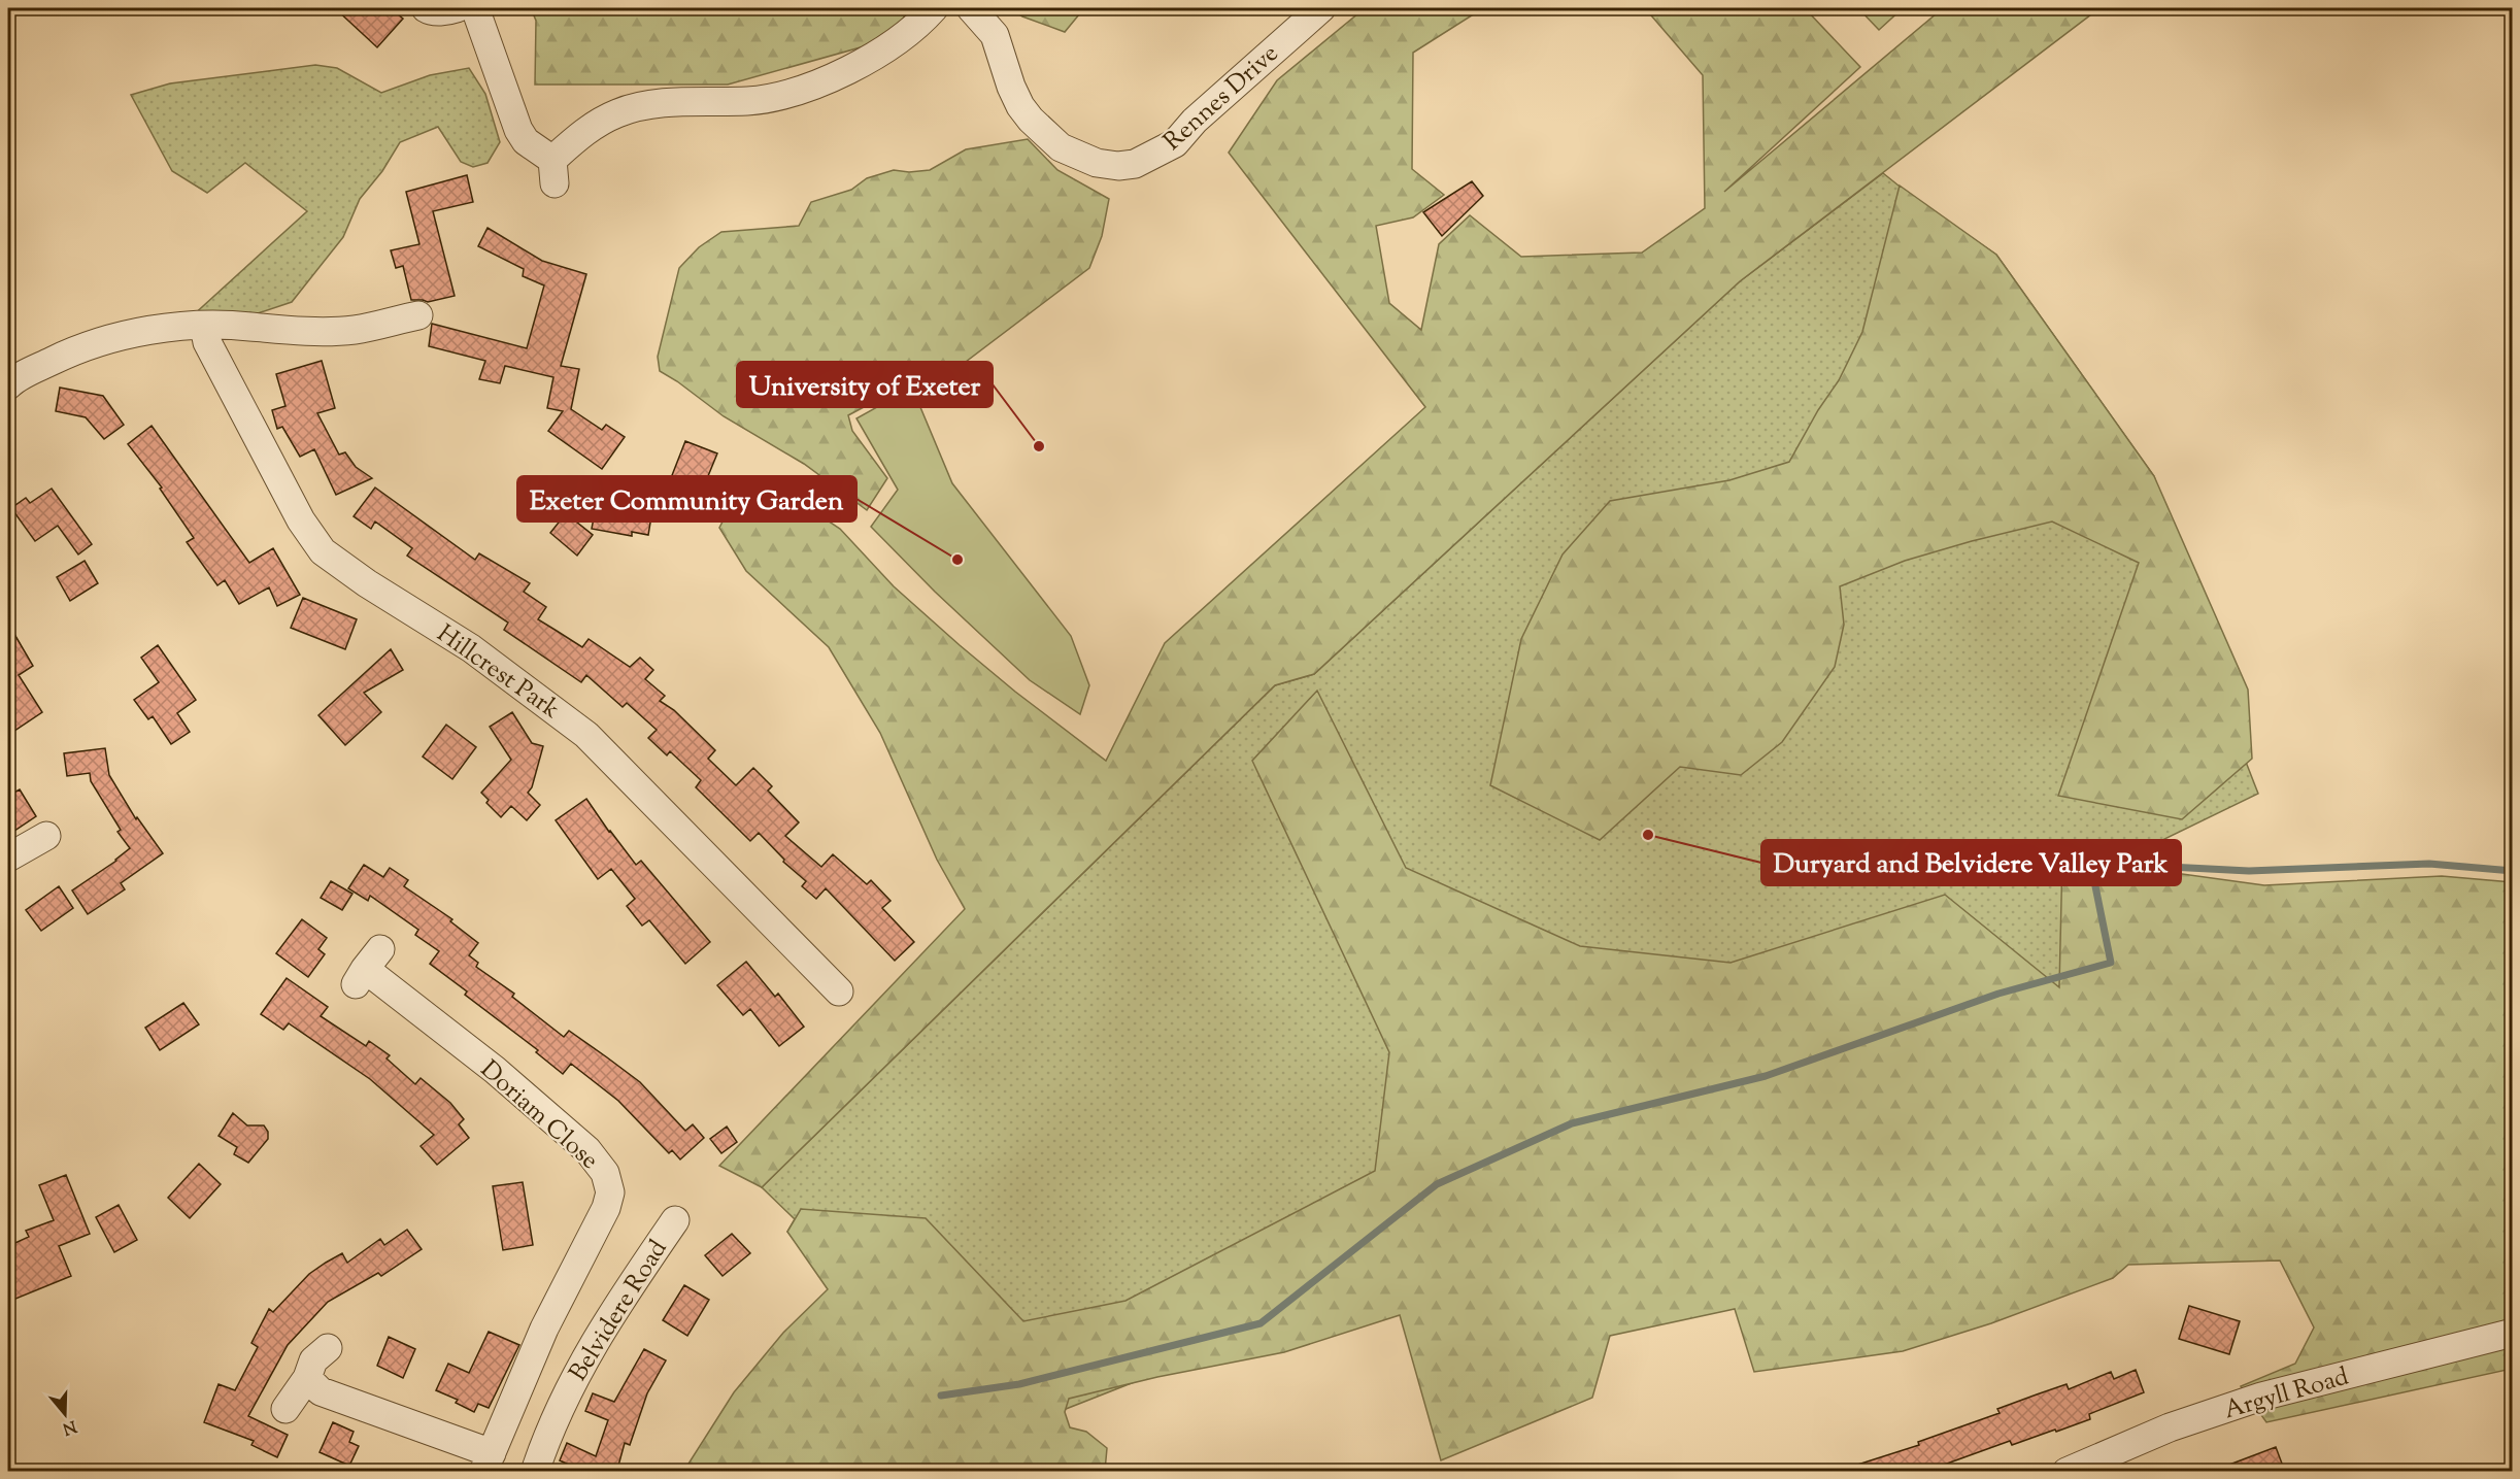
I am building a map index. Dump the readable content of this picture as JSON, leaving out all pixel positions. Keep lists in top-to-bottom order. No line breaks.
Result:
{"streets":{"street":["Rennes Drive","Hillcrest Park","Doriam Close","Belvidere Road","Argyll Road"]},"places":["University of Exeter","Exeter Community Garden","Duryard and Belvidere Valley Park"],"north":"bottom"}
